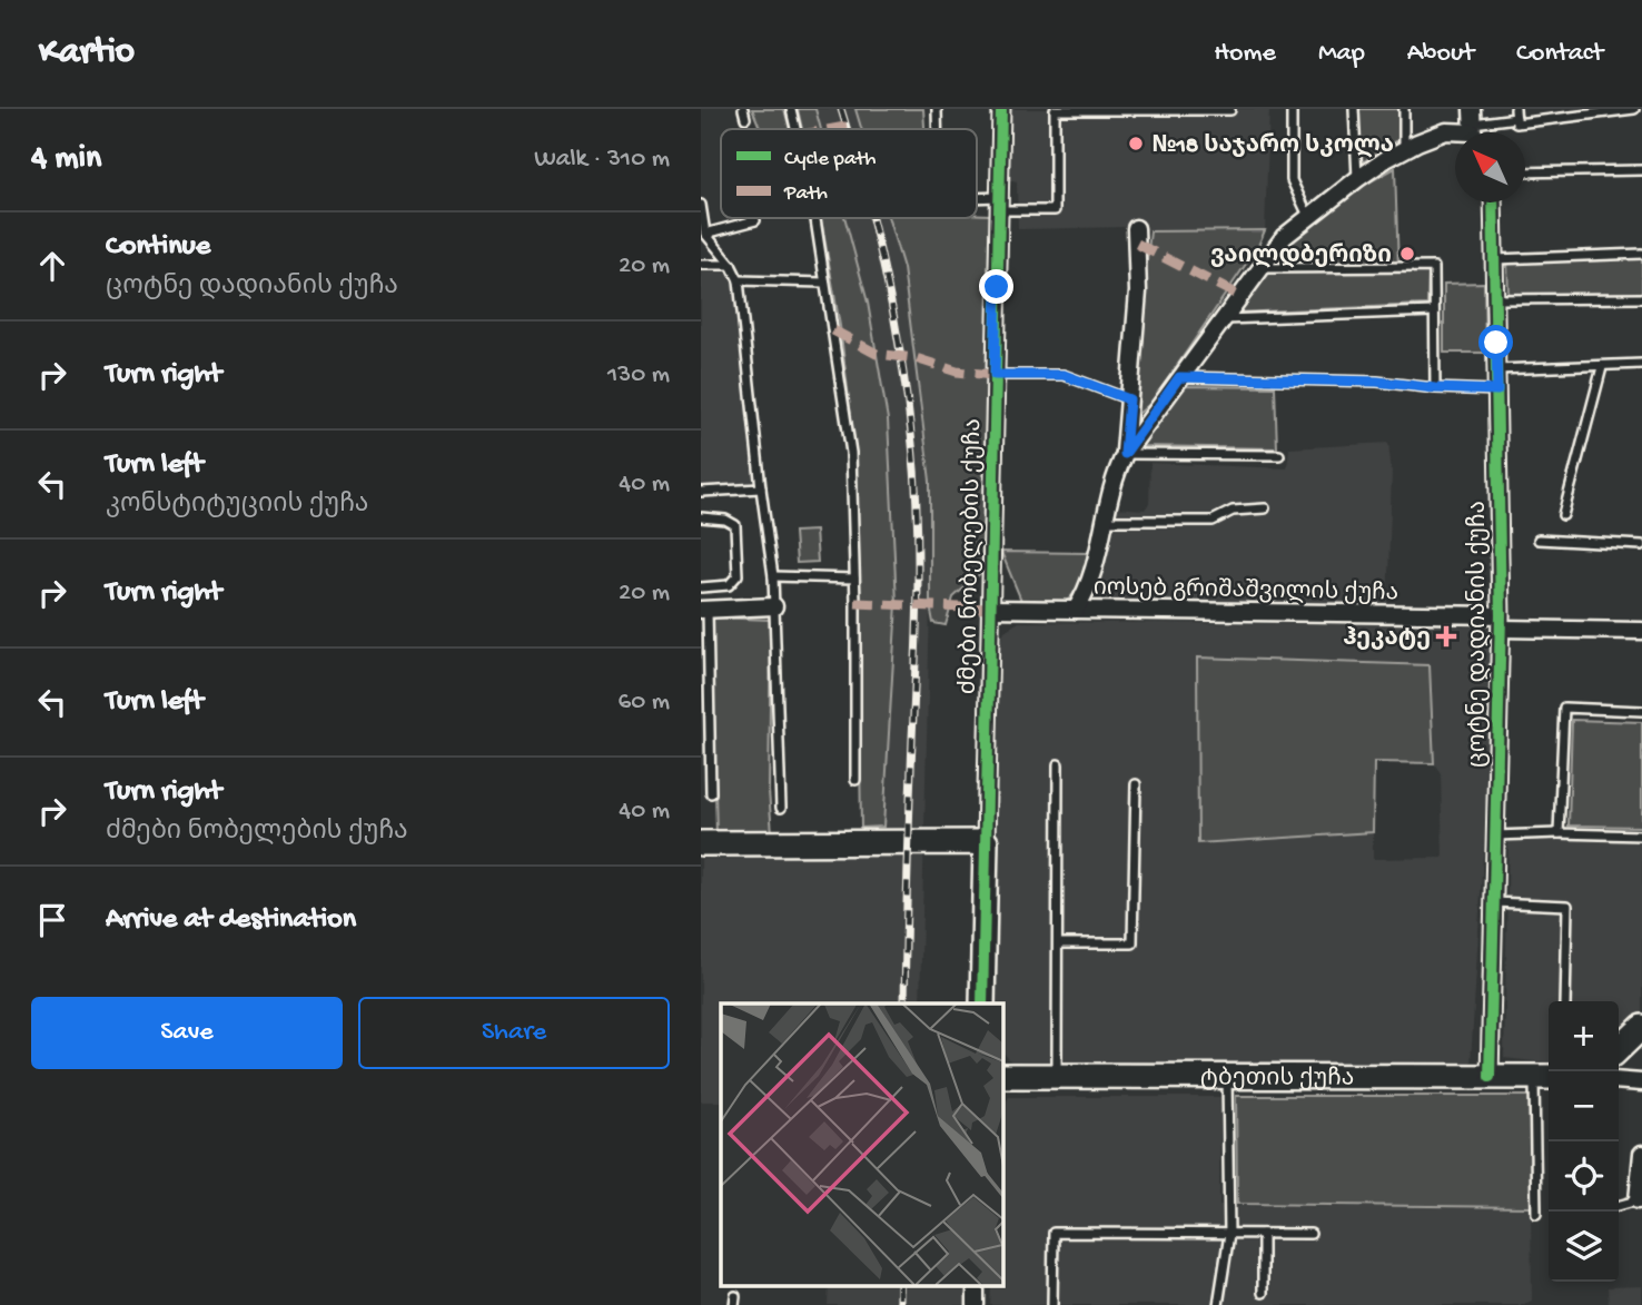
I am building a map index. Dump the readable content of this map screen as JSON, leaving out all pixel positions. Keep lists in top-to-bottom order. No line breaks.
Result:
{"streets":{"street":["ძმები ნობელების ქუჩა","იოსებ გრიშაშვილის ქუჩა","ცოტნე დადიანის ქუჩა","ტბეთის ქუჩა"]},"crossings":[["ძმები ნობელების ქუჩა","იოსებ გრიშაშვილის ქუჩა"],["იოსებ გრიშაშვილის ქუჩა","ცოტნე დადიანის ქუჩა"],["ცოტნე დადიანის ქუჩა","ტბეთის ქუჩა"]],"places":{"other":["№18 საჯარო სკოლა","ვაილდბერიზი"],"health":["ჰეკატე"]},"legend":["Cycle path","Path"],"north":"top left","page":{"header":"Kartio","nav":["Home","Map","About","Contact"],"heading":["4 min","Walk · 310 m"],"list":[["Continue","ცოტნე დადიანის ქუჩა","20 m"],["Turn right","130 m"],["Turn left","კონსტიტუციის ქუჩა","40 m"],["Turn right","20 m"],["Turn left","60 m"],["Turn right","ძმები ნობელების ქუჩა","40 m"],"Arrive at destination"],"buttons":["Save","Share"],"map_buttons":["+","−"]}}
